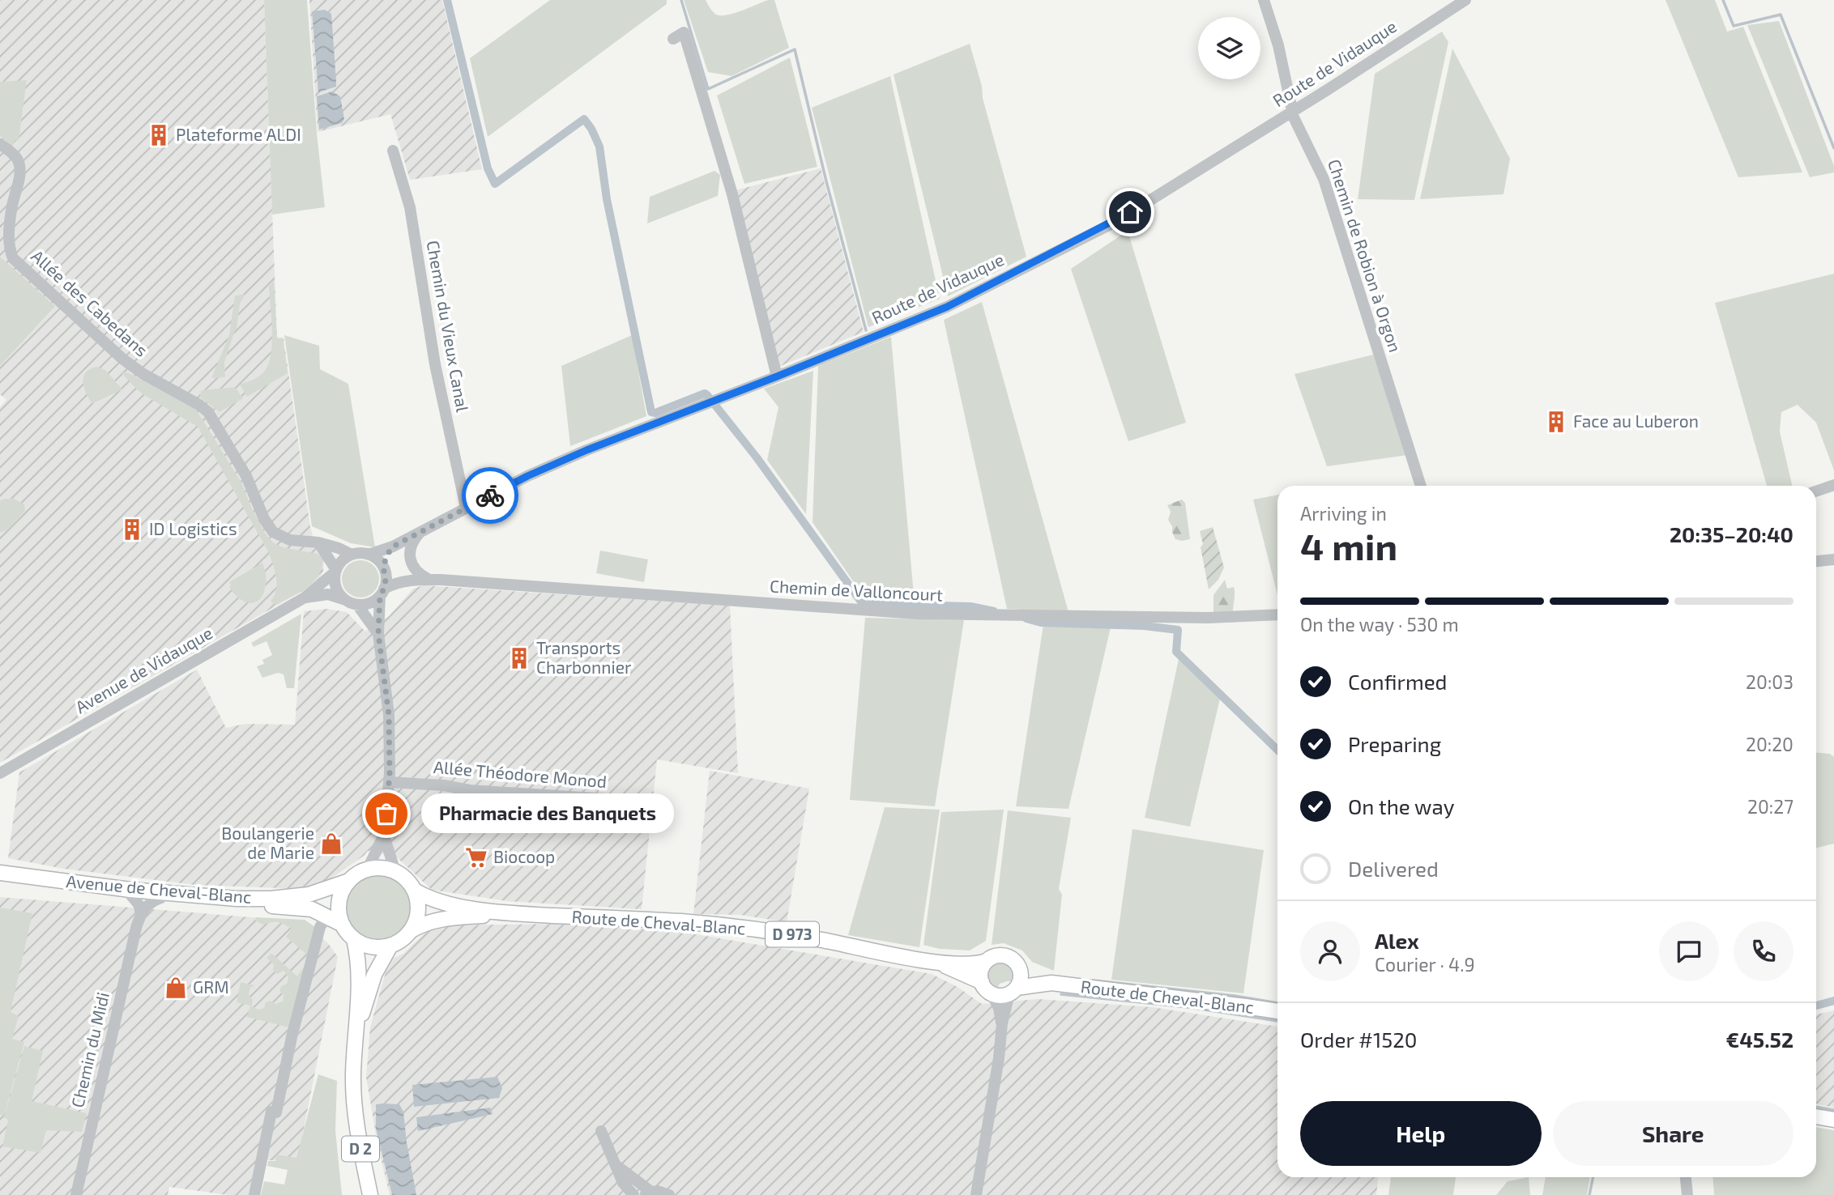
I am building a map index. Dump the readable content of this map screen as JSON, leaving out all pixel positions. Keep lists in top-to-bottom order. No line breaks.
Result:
{"streets":{"main road":["Avenue de Cheval-Blanc","Route de Cheval-Blanc","D 973","D 2"],"street":["Route de Vidauque","Chemin de Robion à Orgon","Allée des Cabedans","Chemin du Vieux Canal","Chemin de Valloncourt","Avenue de Vidauque","Allée Théodore Monod","Chemin du Midi"]},"crossings":[["Route de Vidauque","Chemin de Robion à Orgon"],["Route de Vidauque","Chemin du Vieux Canal"],["Route de Vidauque","Chemin de Valloncourt"],["Route de Vidauque","Avenue de Vidauque"],["Chemin de Valloncourt","Avenue de Vidauque"],["Avenue de Cheval-Blanc","D 973"],["Avenue de Cheval-Blanc","D 2"],["Route de Cheval-Blanc","D 973"],["D 973","D 2"]],"places":{"building":["Plateforme ALDI","Face au Luberon","ID Logistics","Transports Charbonnier"],"other":["Pharmacie des Banquets"],"shop":["Boulangerie de Marie","GRM"],"supermarket":["Biocoop"]},"page":{"heading":["4 min","Arriving in","20:35–20:40"],"panel":["Alex","Courier · 4.9","Order #1520","€45.52"],"bar":"On the way · 530 m","list":[["Confirmed","20:03"],["Preparing","20:20"],["On the way","20:27"],"Delivered"],"bubble":"Pharmacie des Banquets","buttons":["Help","Share"]}}
